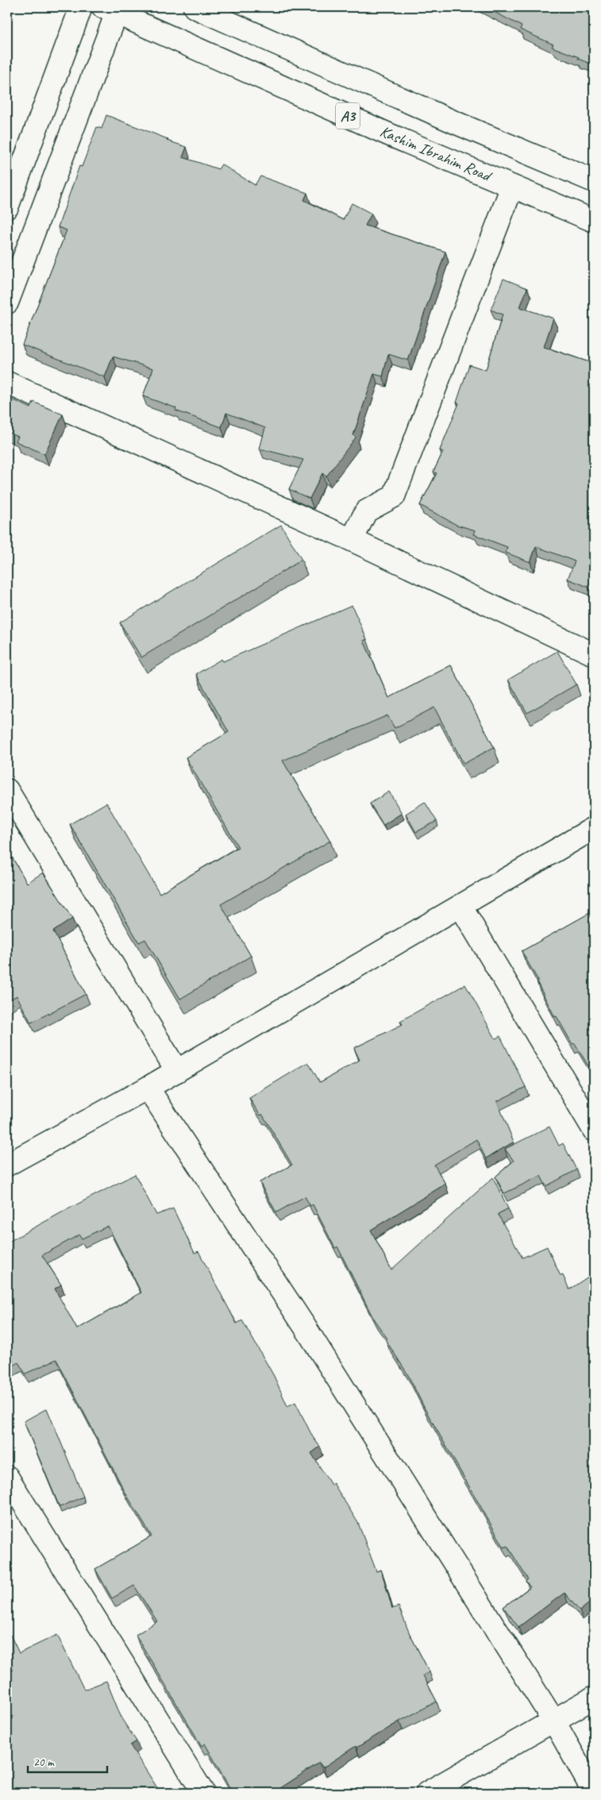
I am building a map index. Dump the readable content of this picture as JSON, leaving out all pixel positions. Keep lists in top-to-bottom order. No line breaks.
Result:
{"streets":{"main road":["A3","Kashim Ibrahim Road"]},"scale_bar":"20 m"}
